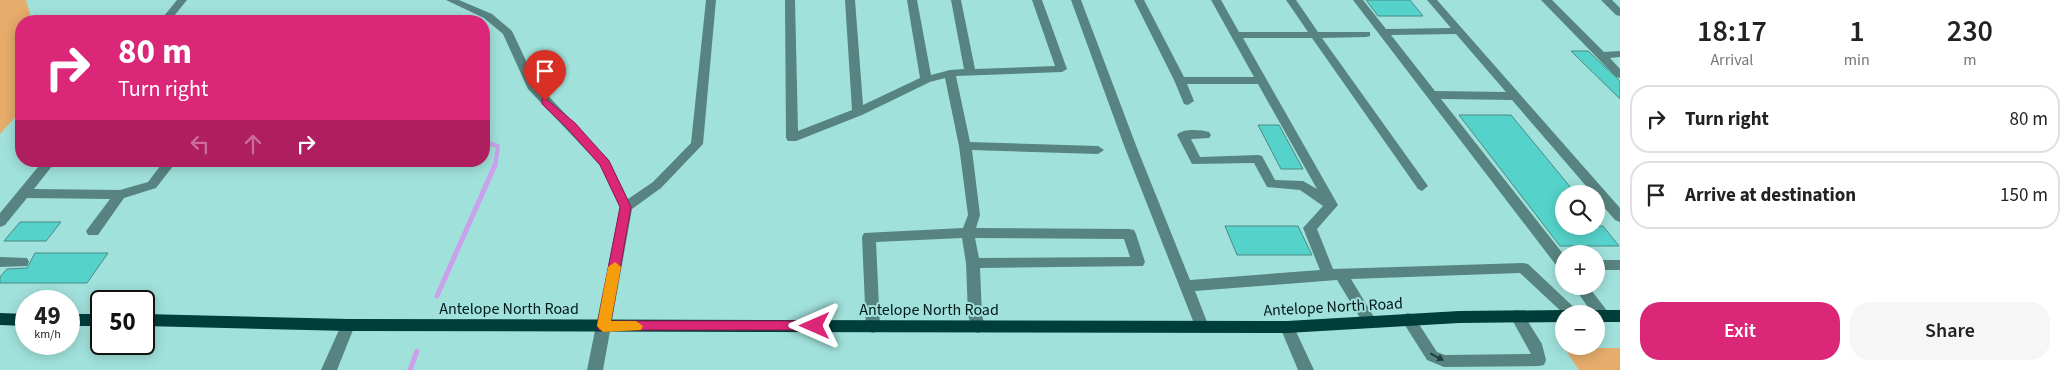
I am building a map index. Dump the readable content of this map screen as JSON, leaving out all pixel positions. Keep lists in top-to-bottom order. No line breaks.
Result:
{"streets":{"main road":["Antelope North Road"]},"page":{"eta":["18:17","Arrival","1","min","230","m"],"turn":["80 m","Turn right"],"list":[{"name":"Turn right","value":"80 m"},{"name":"Arrive at destination","value":"150 m"}],"map_buttons":["+","−"],"speed":"49 km/h","limit":"50","buttons":["Exit","Share"]}}
